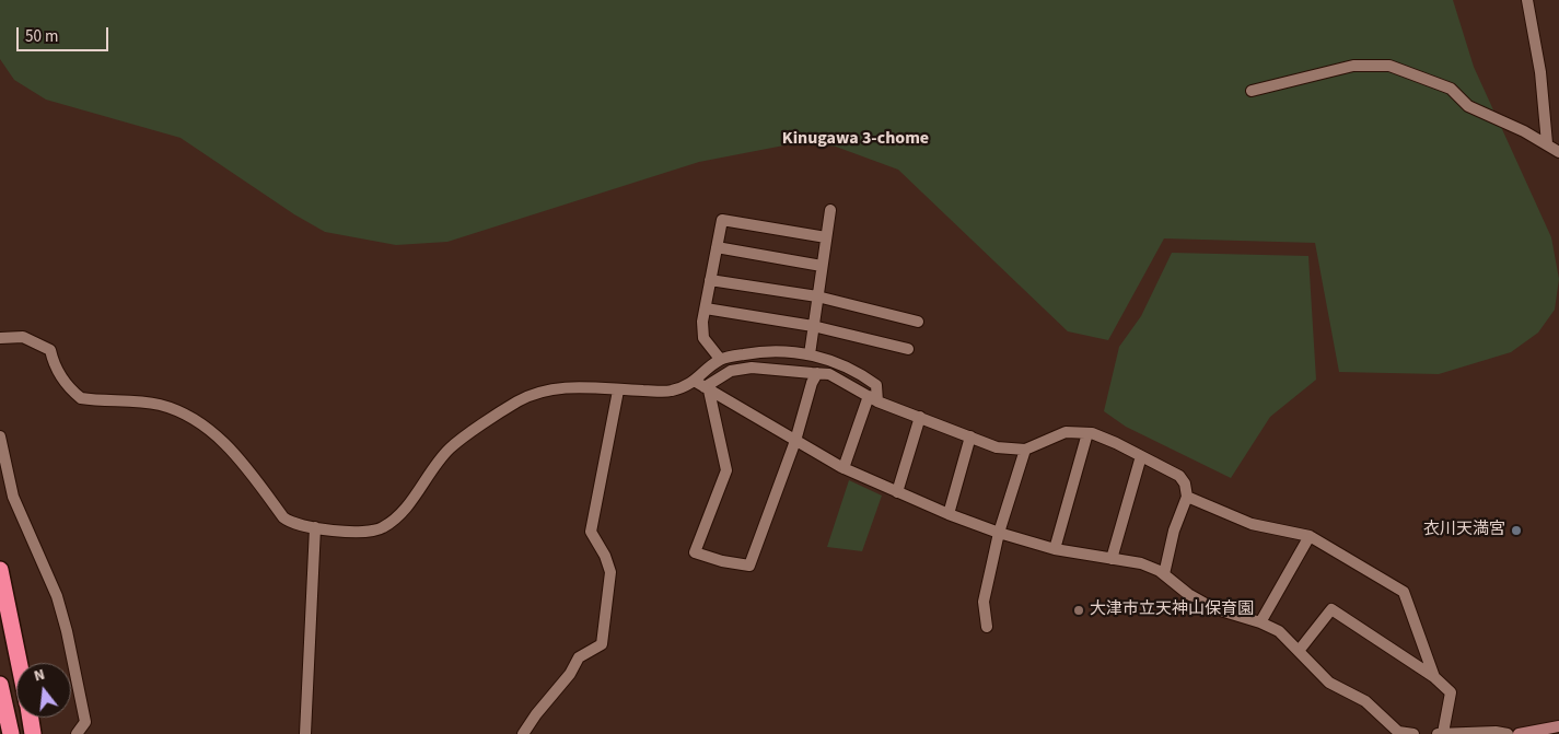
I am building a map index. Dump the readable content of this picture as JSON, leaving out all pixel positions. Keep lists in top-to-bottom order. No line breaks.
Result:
{"districts":["Kinugawa 3-chome"],"places":["衣川天満宮","大津市立天神山保育園"],"scale_bar":"50 m","north":"top"}
